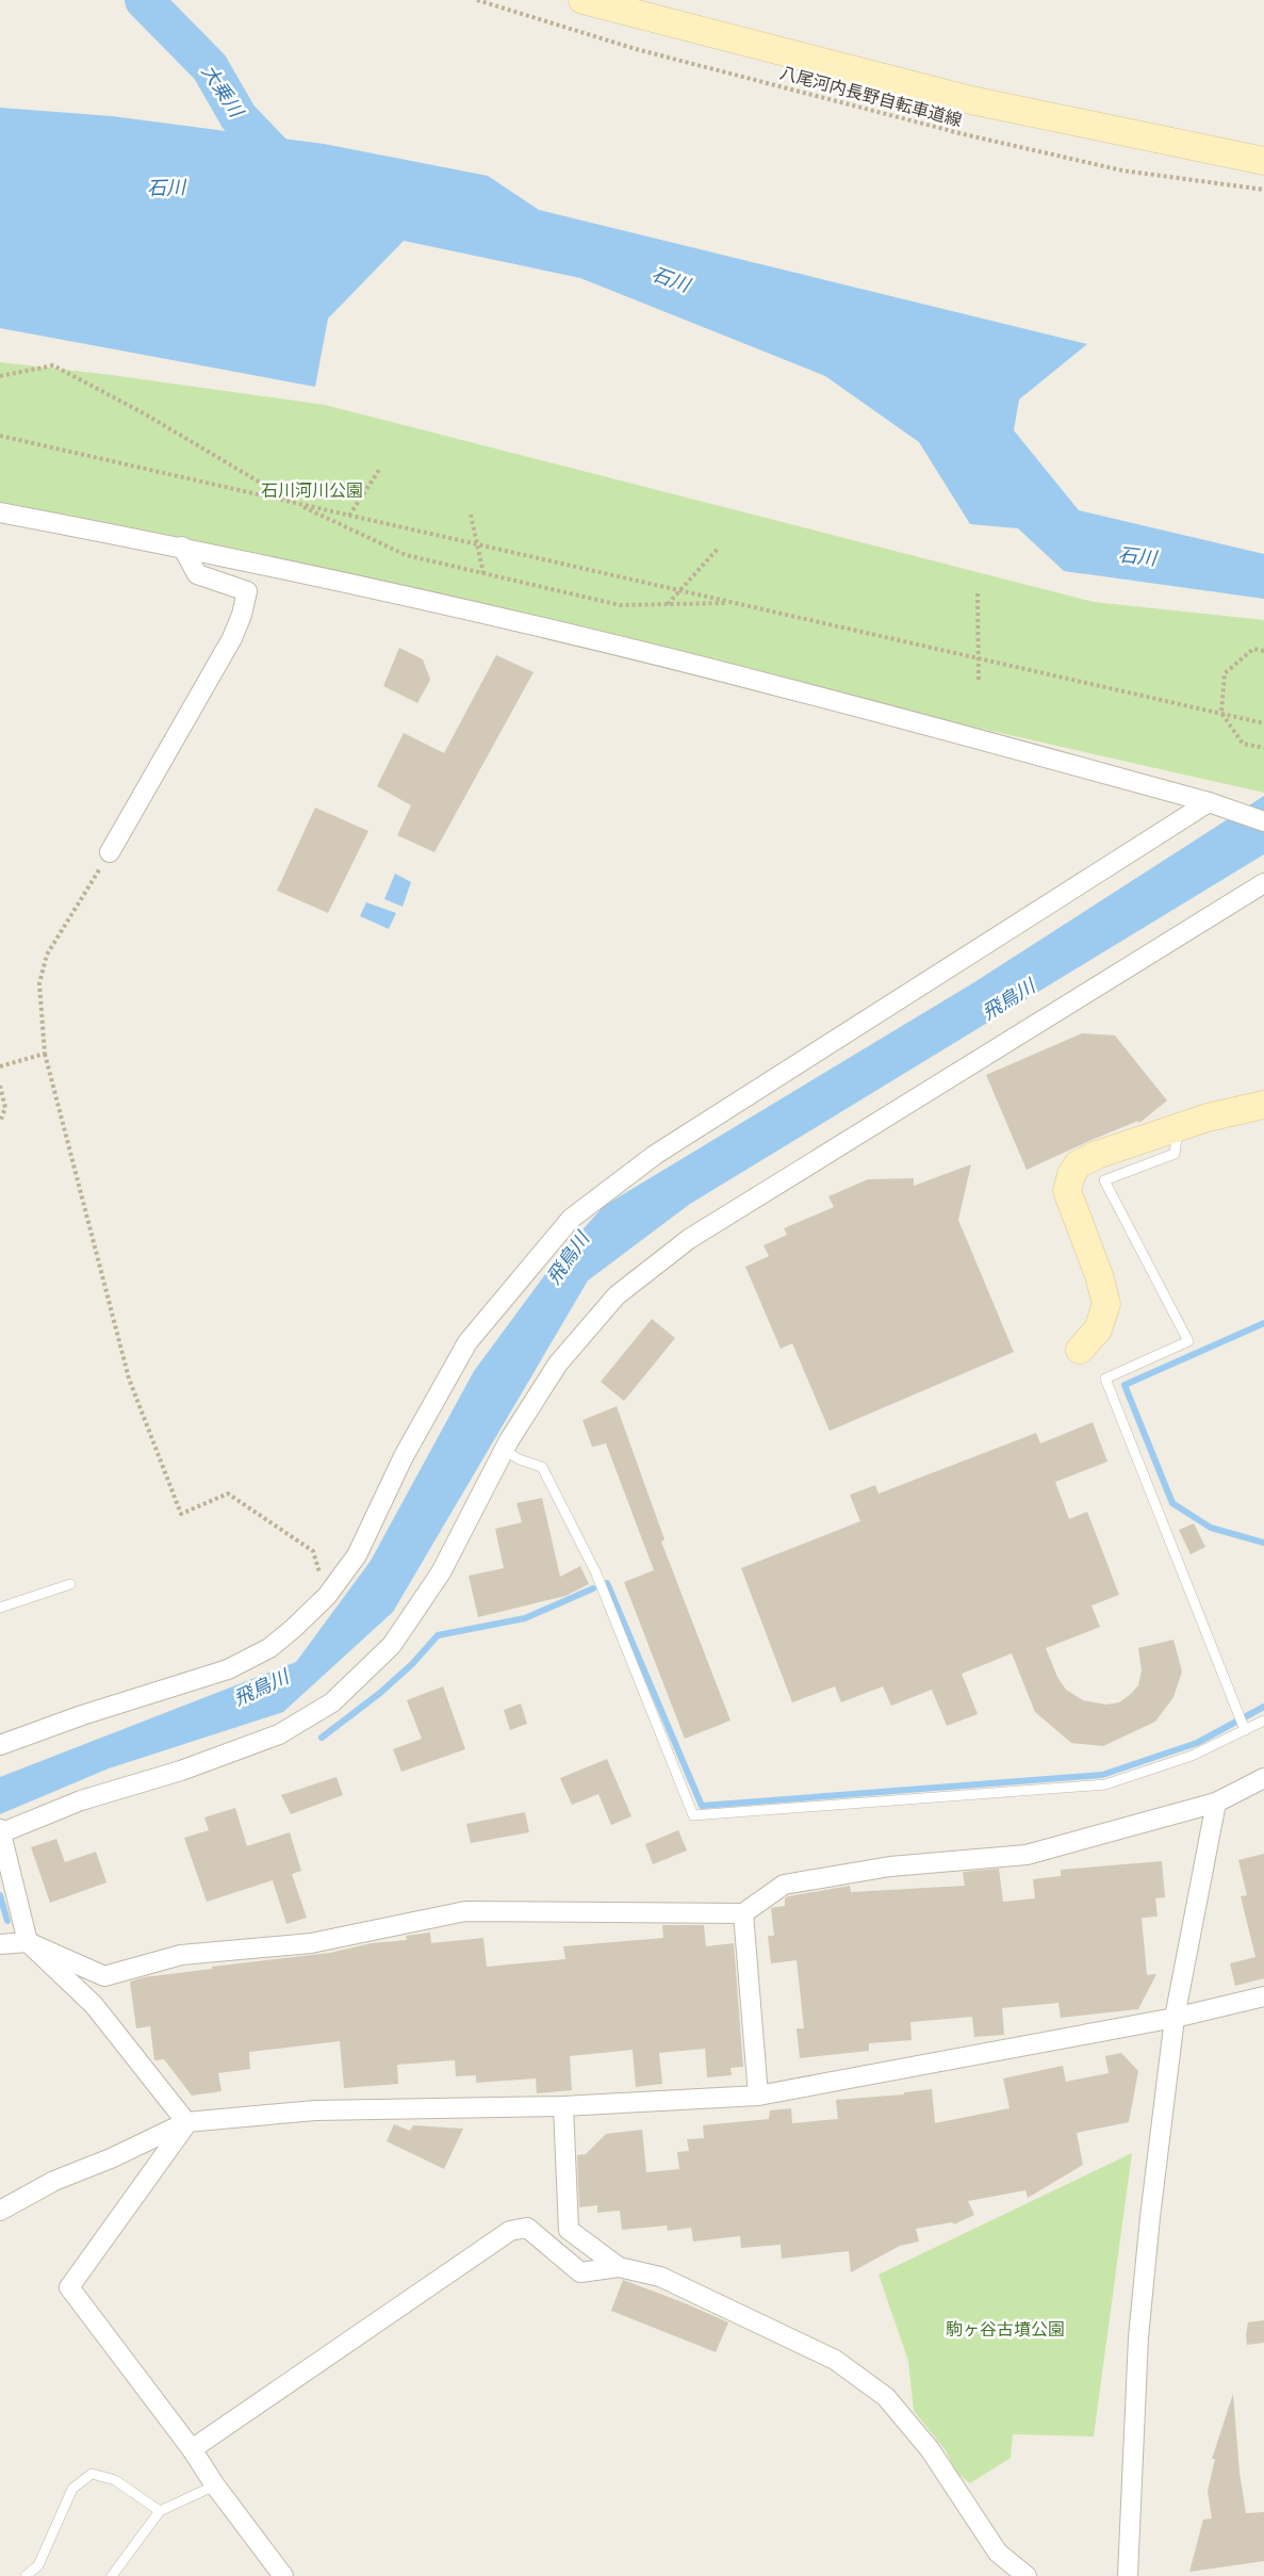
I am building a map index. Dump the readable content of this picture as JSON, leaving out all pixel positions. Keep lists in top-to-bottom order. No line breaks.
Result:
{"streets":{"path":["八尾河内長野自転車道線"]},"water":["大乗川","石川","飛鳥川"],"parks":["石川河川公園","駒ヶ谷古墳公園"]}
